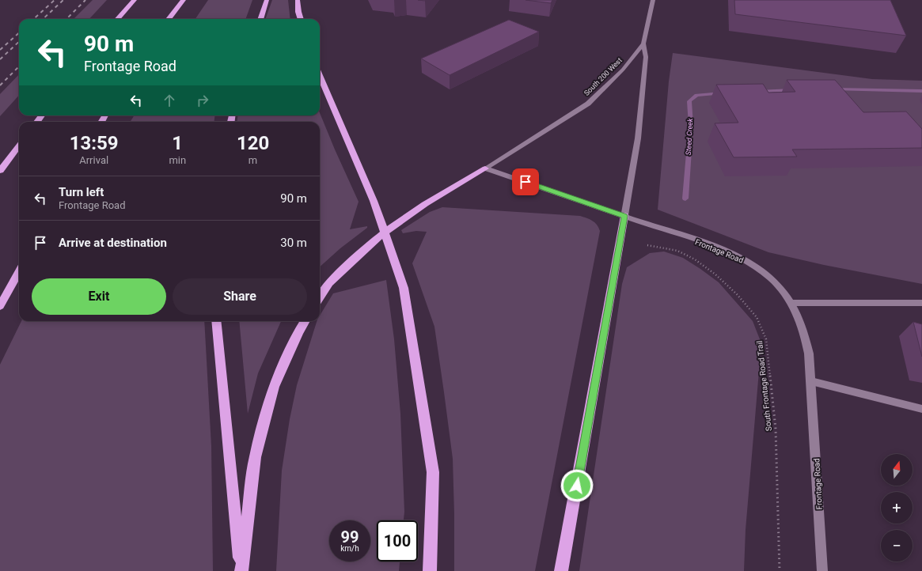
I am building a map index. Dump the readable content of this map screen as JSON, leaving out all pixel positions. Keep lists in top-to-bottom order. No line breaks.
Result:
{"streets":{"main road":["South 200 West","Frontage Road"],"path":["South Frontage Road Trail"]},"crossings":[["South 200 West","Frontage Road"]],"water":["Steed Creek"],"north":"top","page":{"turn":["90 m","Frontage Road"],"eta":["13:59","Arrival","1","min","120","m"],"list":[{"name":"Turn left","note":"Frontage Road","value":"90 m"},{"name":"Arrive at destination","value":"30 m"}],"buttons":["Exit","Share"],"map_buttons":["+","−"],"speed":"99 km/h","limit":"100"}}
